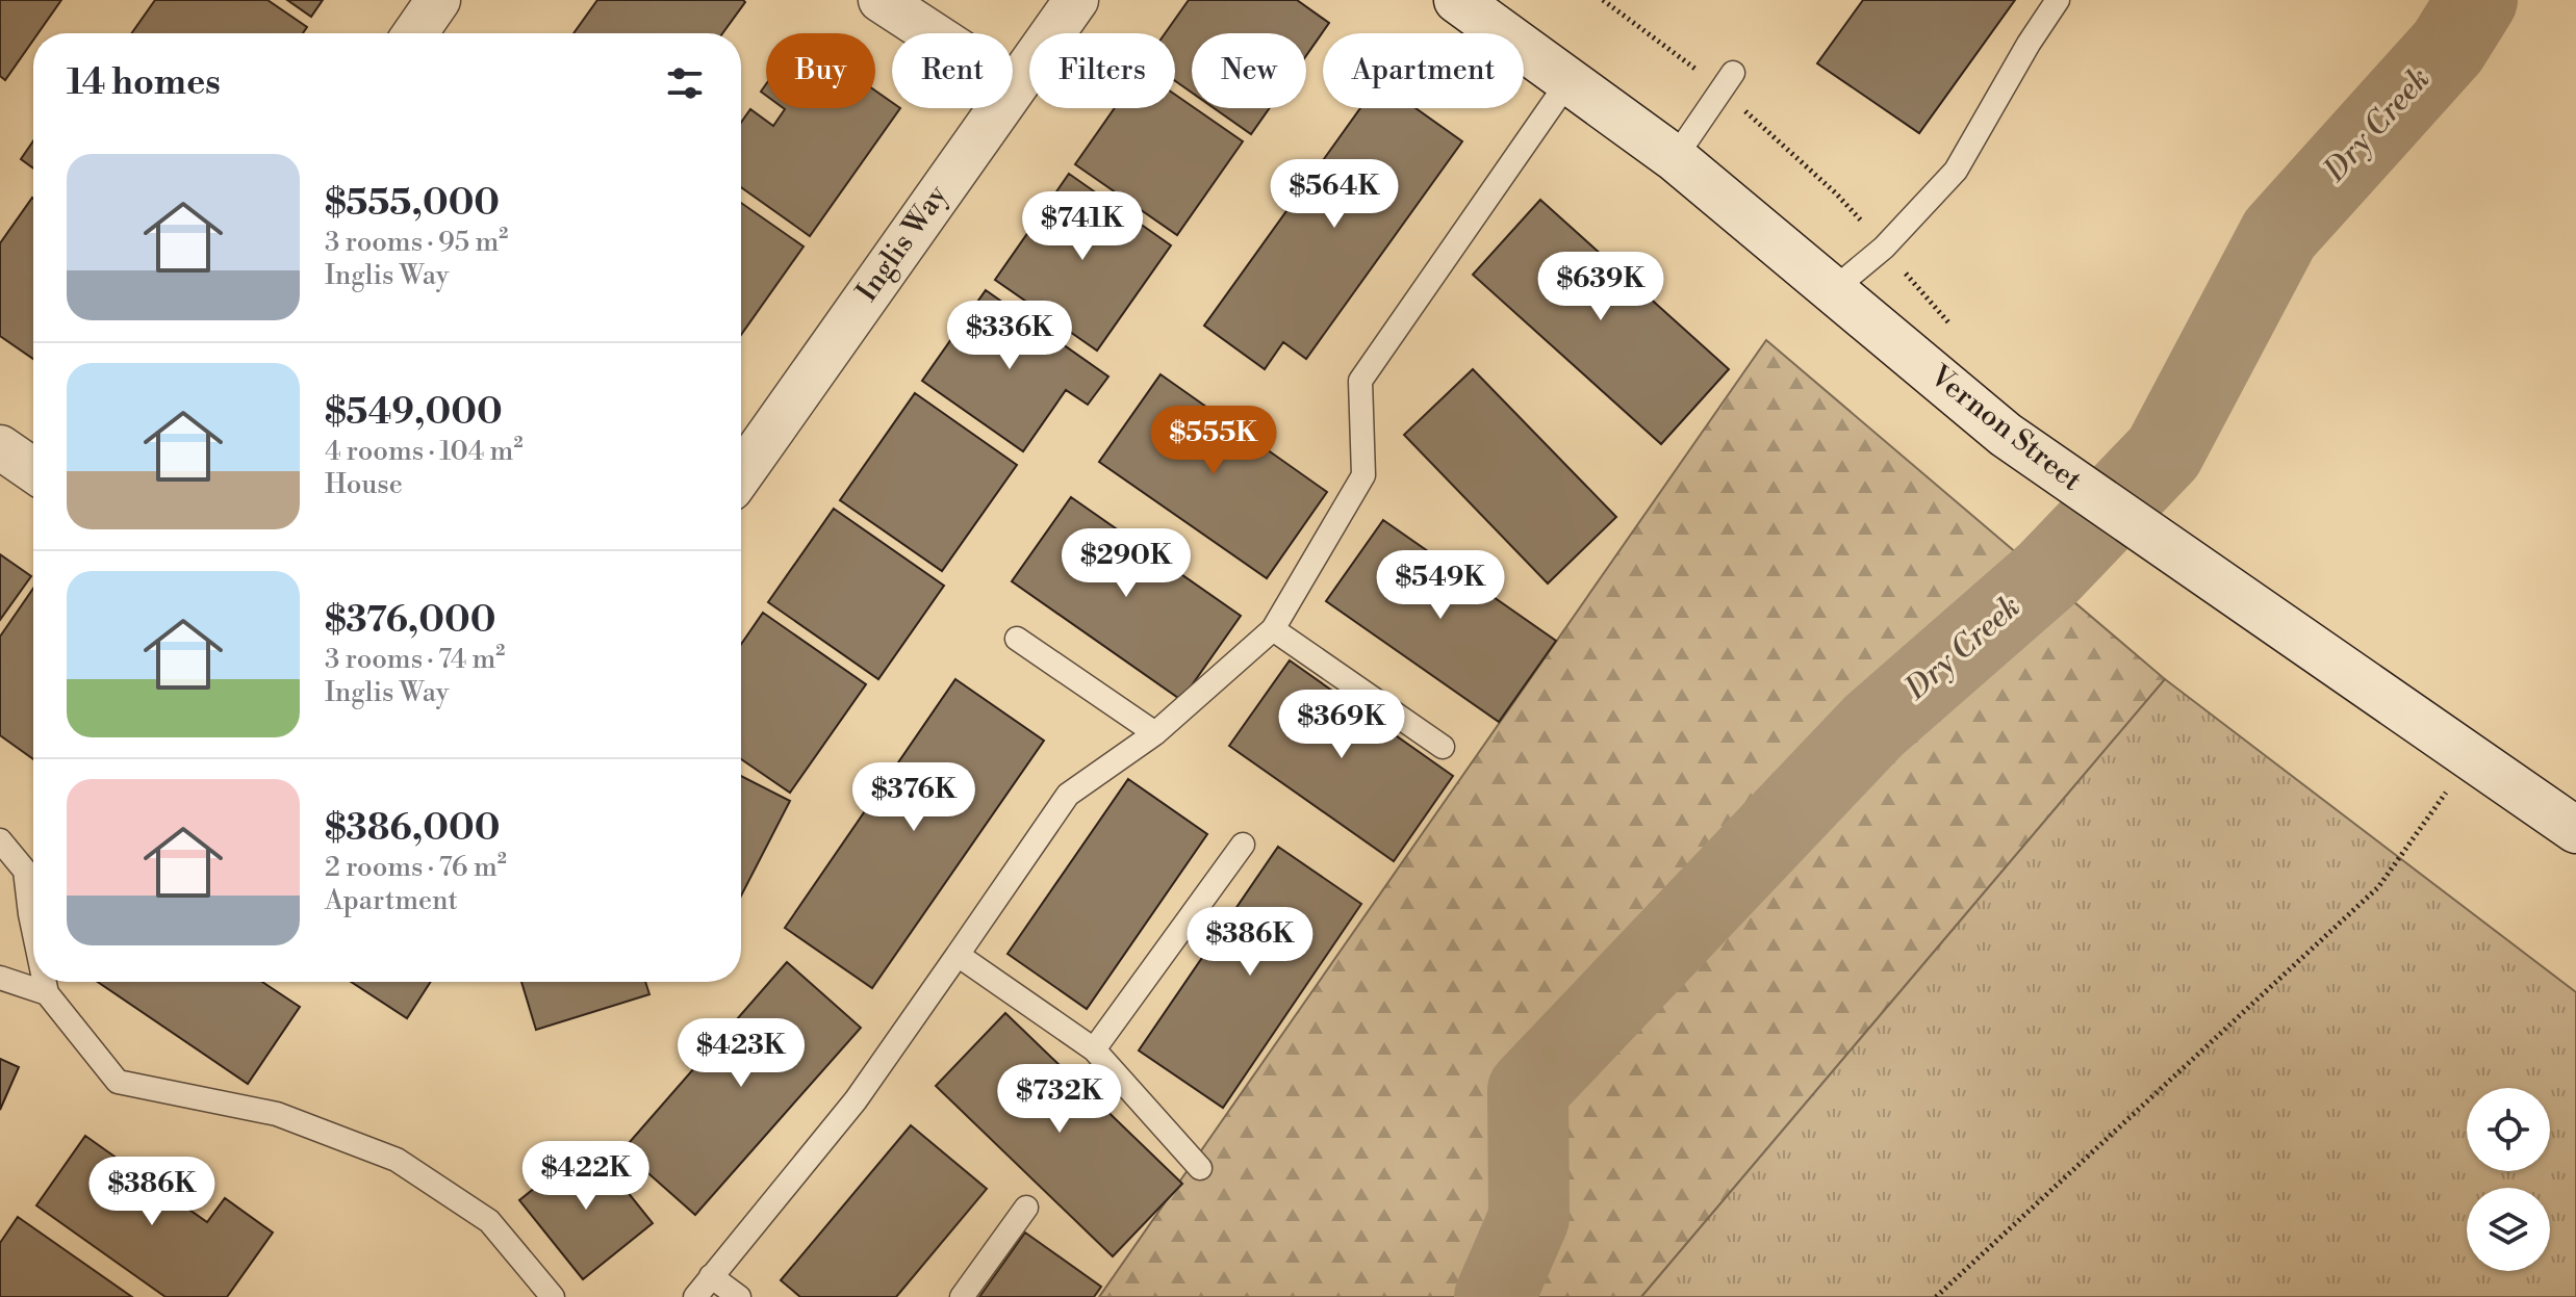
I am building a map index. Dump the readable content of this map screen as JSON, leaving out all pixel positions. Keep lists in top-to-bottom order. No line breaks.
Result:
{"streets":{"main road":["Vernon Street"],"street":["Inglis Way"]},"water":["Dry Creek"],"page":{"chip":["Buy","Rent","Filters","New","Apartment"],"heading":"14 homes","list":[{"name":"$555,000","note":"3 rooms · 95 m² · Inglis Way"},{"name":"$549,000","note":"4 rooms · 104 m² · House"},{"name":"$376,000","note":"3 rooms · 74 m² · Inglis Way"},{"name":"$386,000","note":"2 rooms · 76 m² · Apartment"}],"price":["$564K","$741K","$639K","$336K","$555K","$290K","$549K","$369K","$376K","$386K","$423K","$732K","$422K","$386K"]}}
